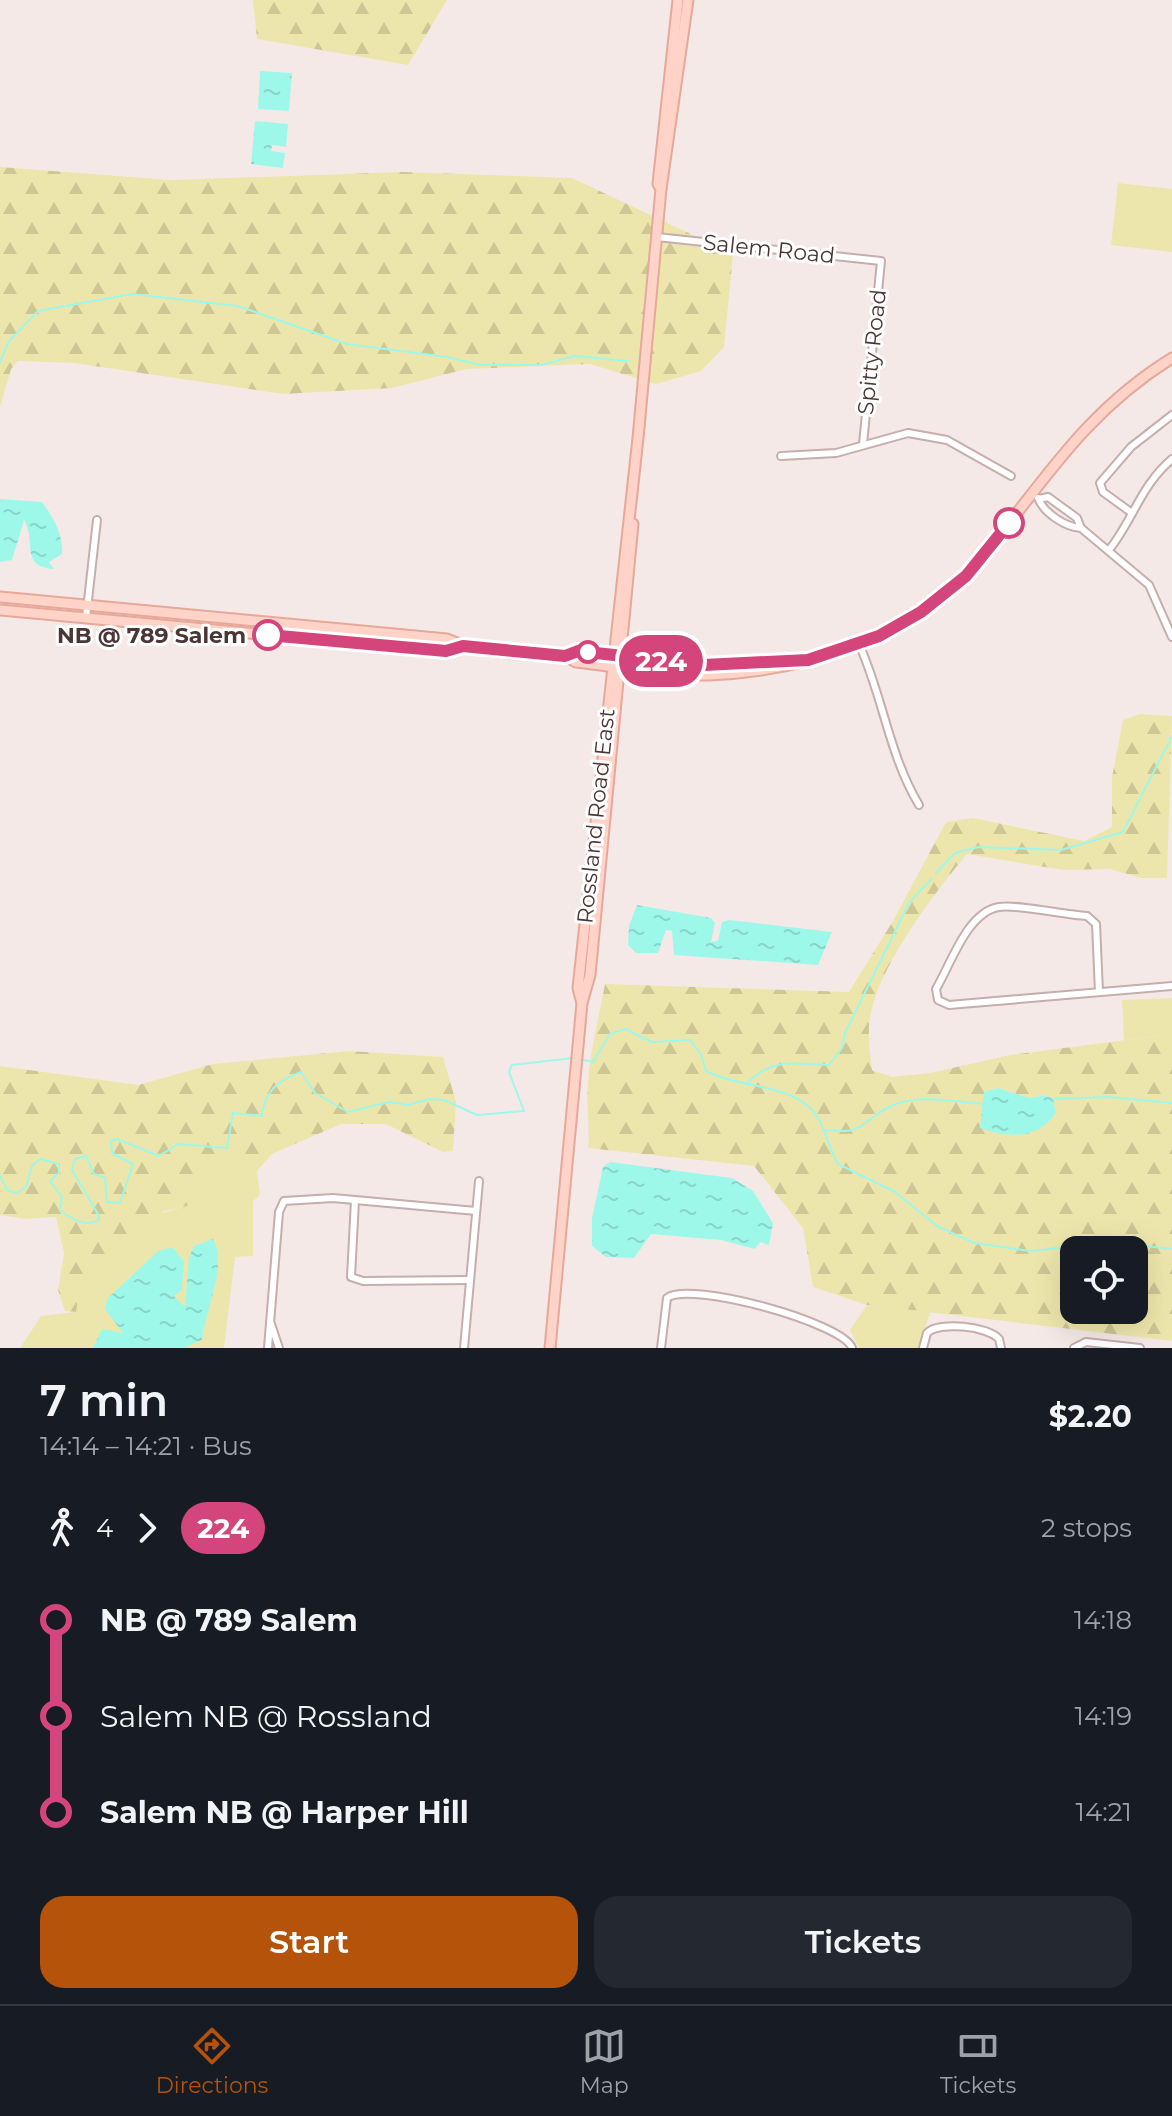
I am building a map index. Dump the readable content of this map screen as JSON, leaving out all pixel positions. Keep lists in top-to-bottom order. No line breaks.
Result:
{"streets":{"main road":["Rossland Road East"],"street":["Salem Road","Spitty Road"]},"crossings":[["Salem Road","Spitty Road"],["Salem Road","Rossland Road East"]],"places":["NB @ 789 Salem"],"lines":["bus line 224"],"page":{"on_map":"224","heading":["7 min","14:14 – 14:21 · Bus","$2.20"],"legs":["4","224","2 stops"],"list":[{"name":"NB @ 789 Salem","value":"14:18"},{"name":"Salem NB @ Rossland","value":"14:19"},{"name":"Salem NB @ Harper Hill","value":"14:21"}],"buttons":["Start","Tickets"],"tabs":["Directions","Map","Tickets"]}}
